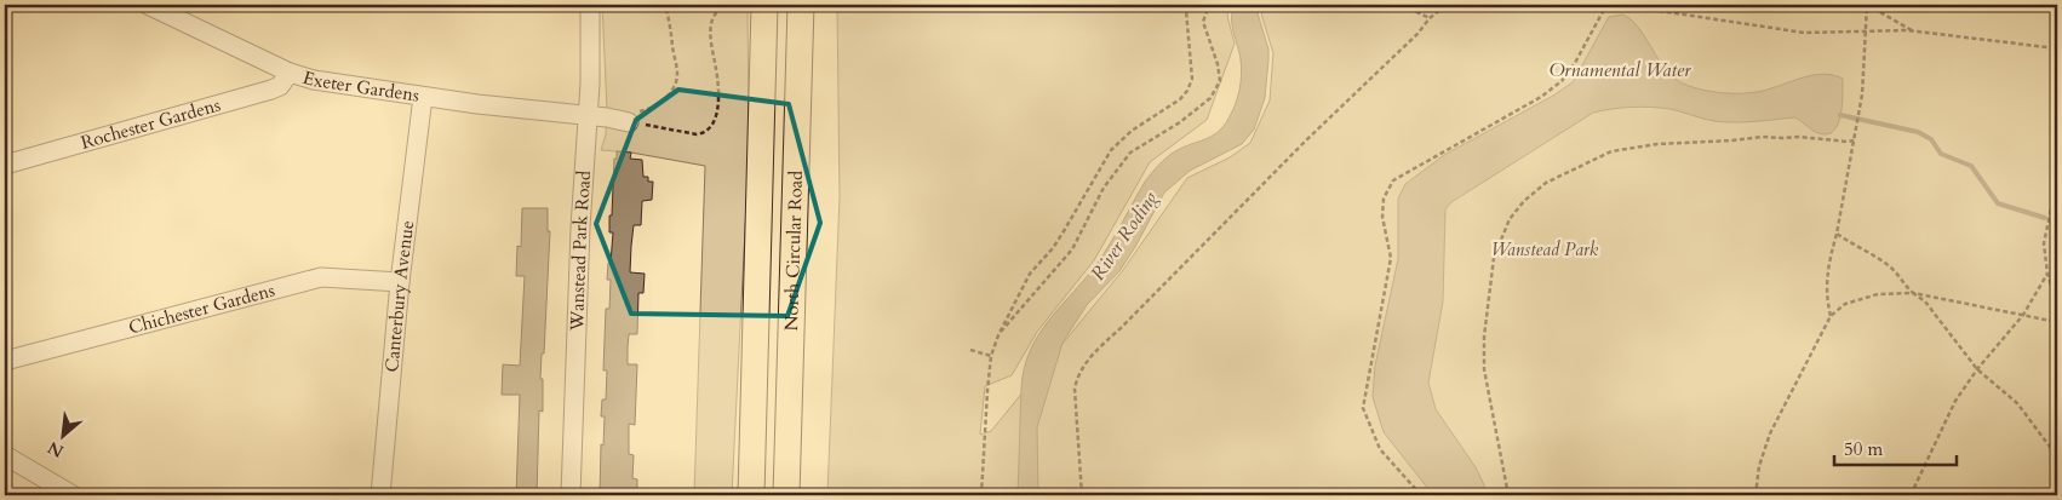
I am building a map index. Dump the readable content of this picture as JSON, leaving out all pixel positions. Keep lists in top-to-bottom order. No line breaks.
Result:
{"streets":{"highway":["North Circular Road"],"street":["Exeter Gardens","Rochester Gardens","Wanstead Park Road","Canterbury Avenue","Chichester Gardens"]},"crossings":[["Exeter Gardens","Rochester Gardens"],["Exeter Gardens","Wanstead Park Road"],["Exeter Gardens","Canterbury Avenue"],["Canterbury Avenue","Chichester Gardens"]],"water":["Ornamental Water","River Roding"],"parks":["Wanstead Park"],"scale_bar":"50 m","north":"bottom left"}
